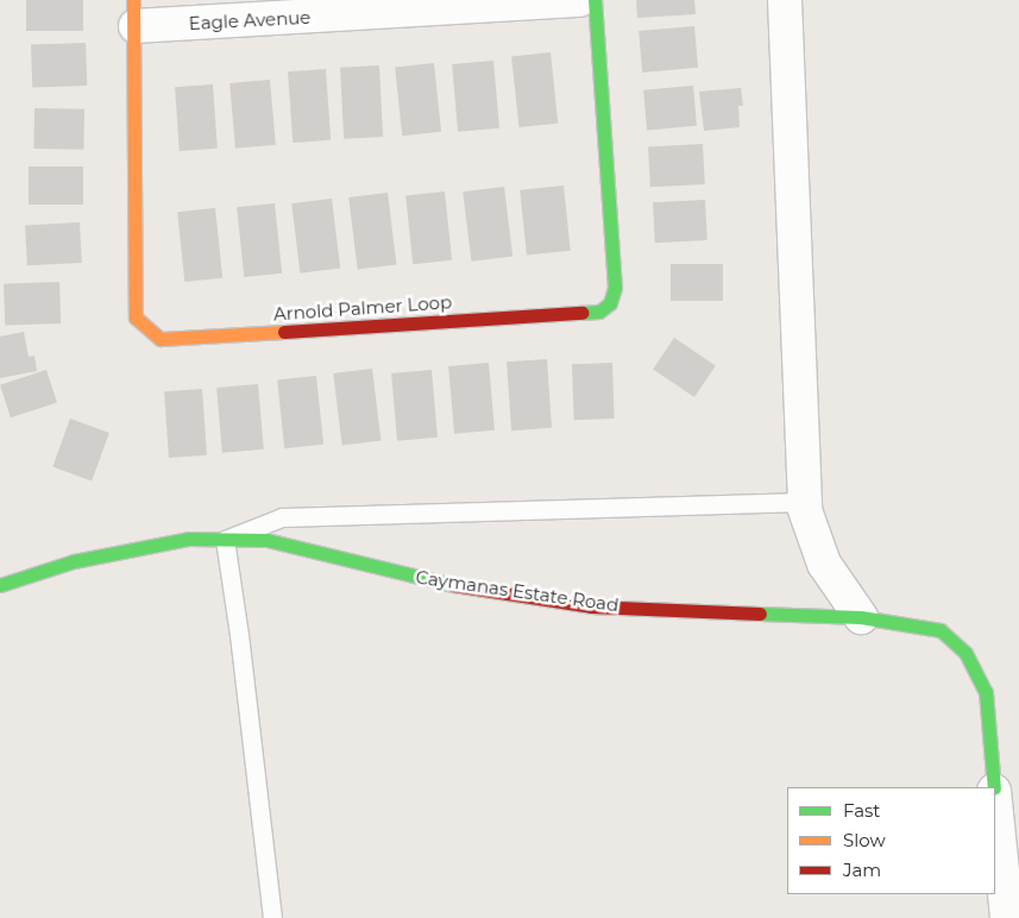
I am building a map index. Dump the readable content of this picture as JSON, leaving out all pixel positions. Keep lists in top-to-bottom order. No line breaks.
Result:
{"streets":{"street":["Eagle Avenue","Arnold Palmer Loop","Caymanas Estate Road"]},"crossings":[["Eagle Avenue","Arnold Palmer Loop"]],"legend":["Fast","Slow","Jam"]}
